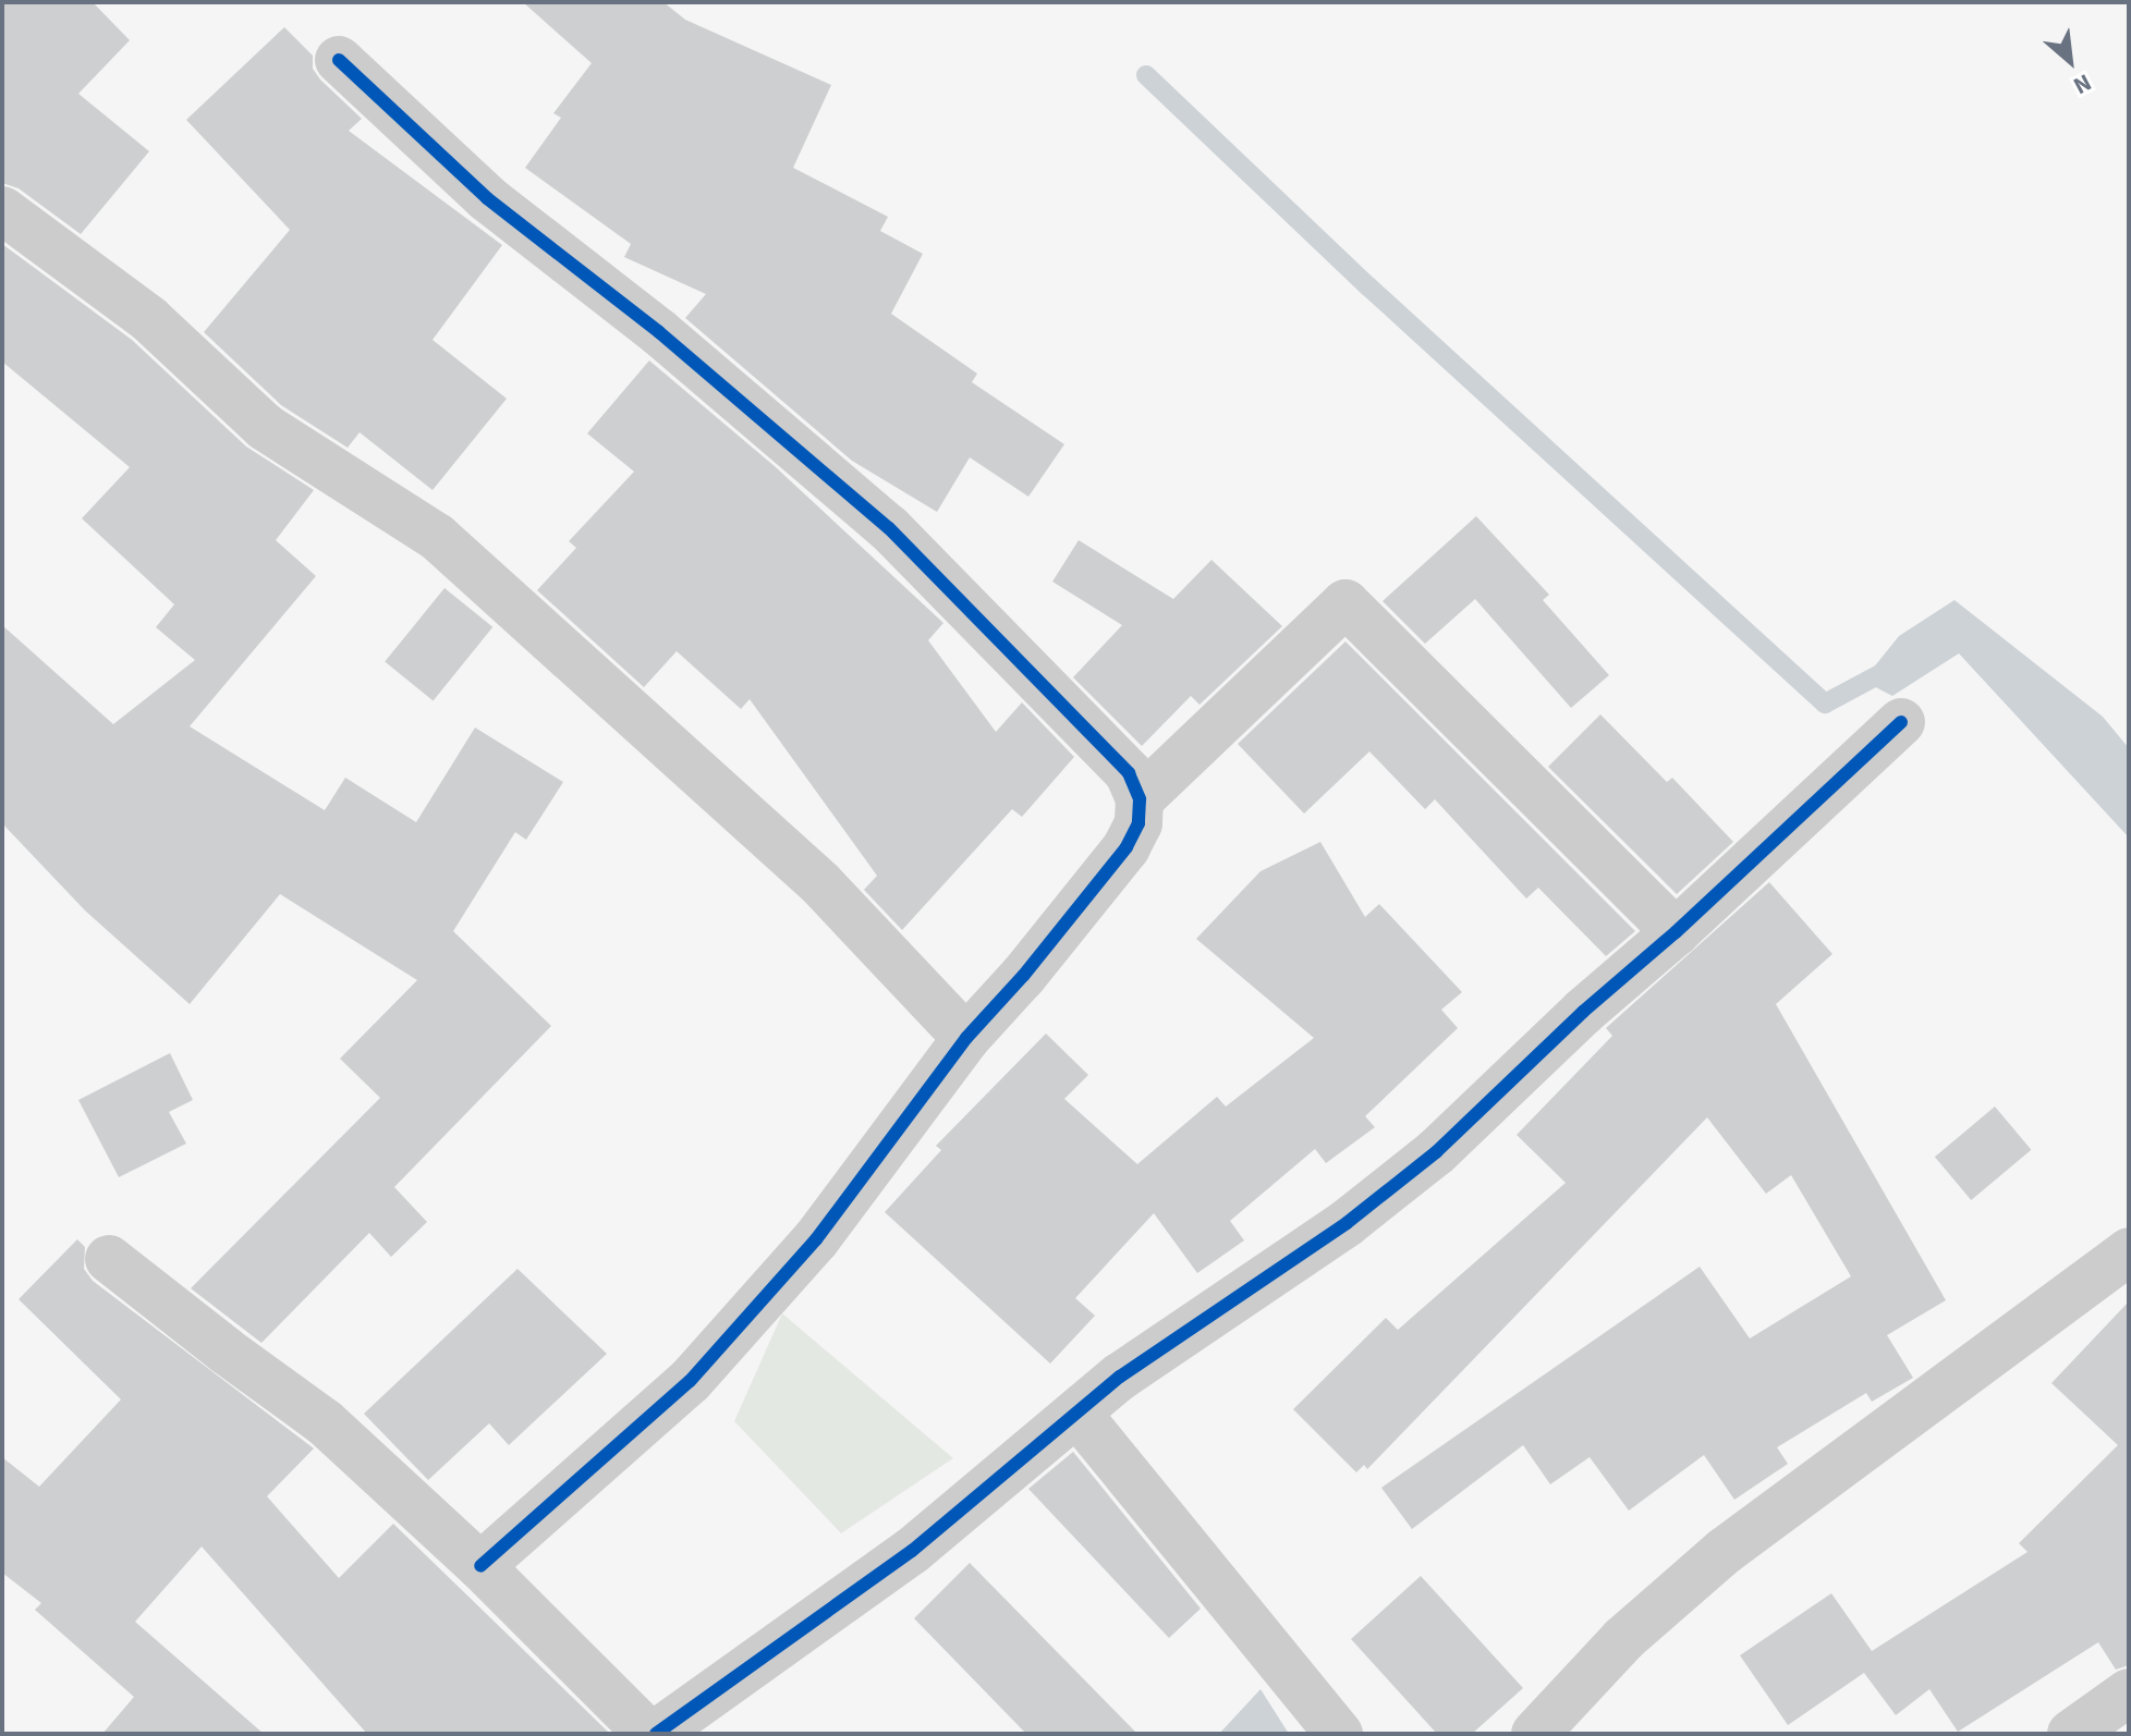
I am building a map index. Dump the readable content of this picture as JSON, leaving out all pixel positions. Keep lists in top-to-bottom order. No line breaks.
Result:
{"north":"bottom right"}
